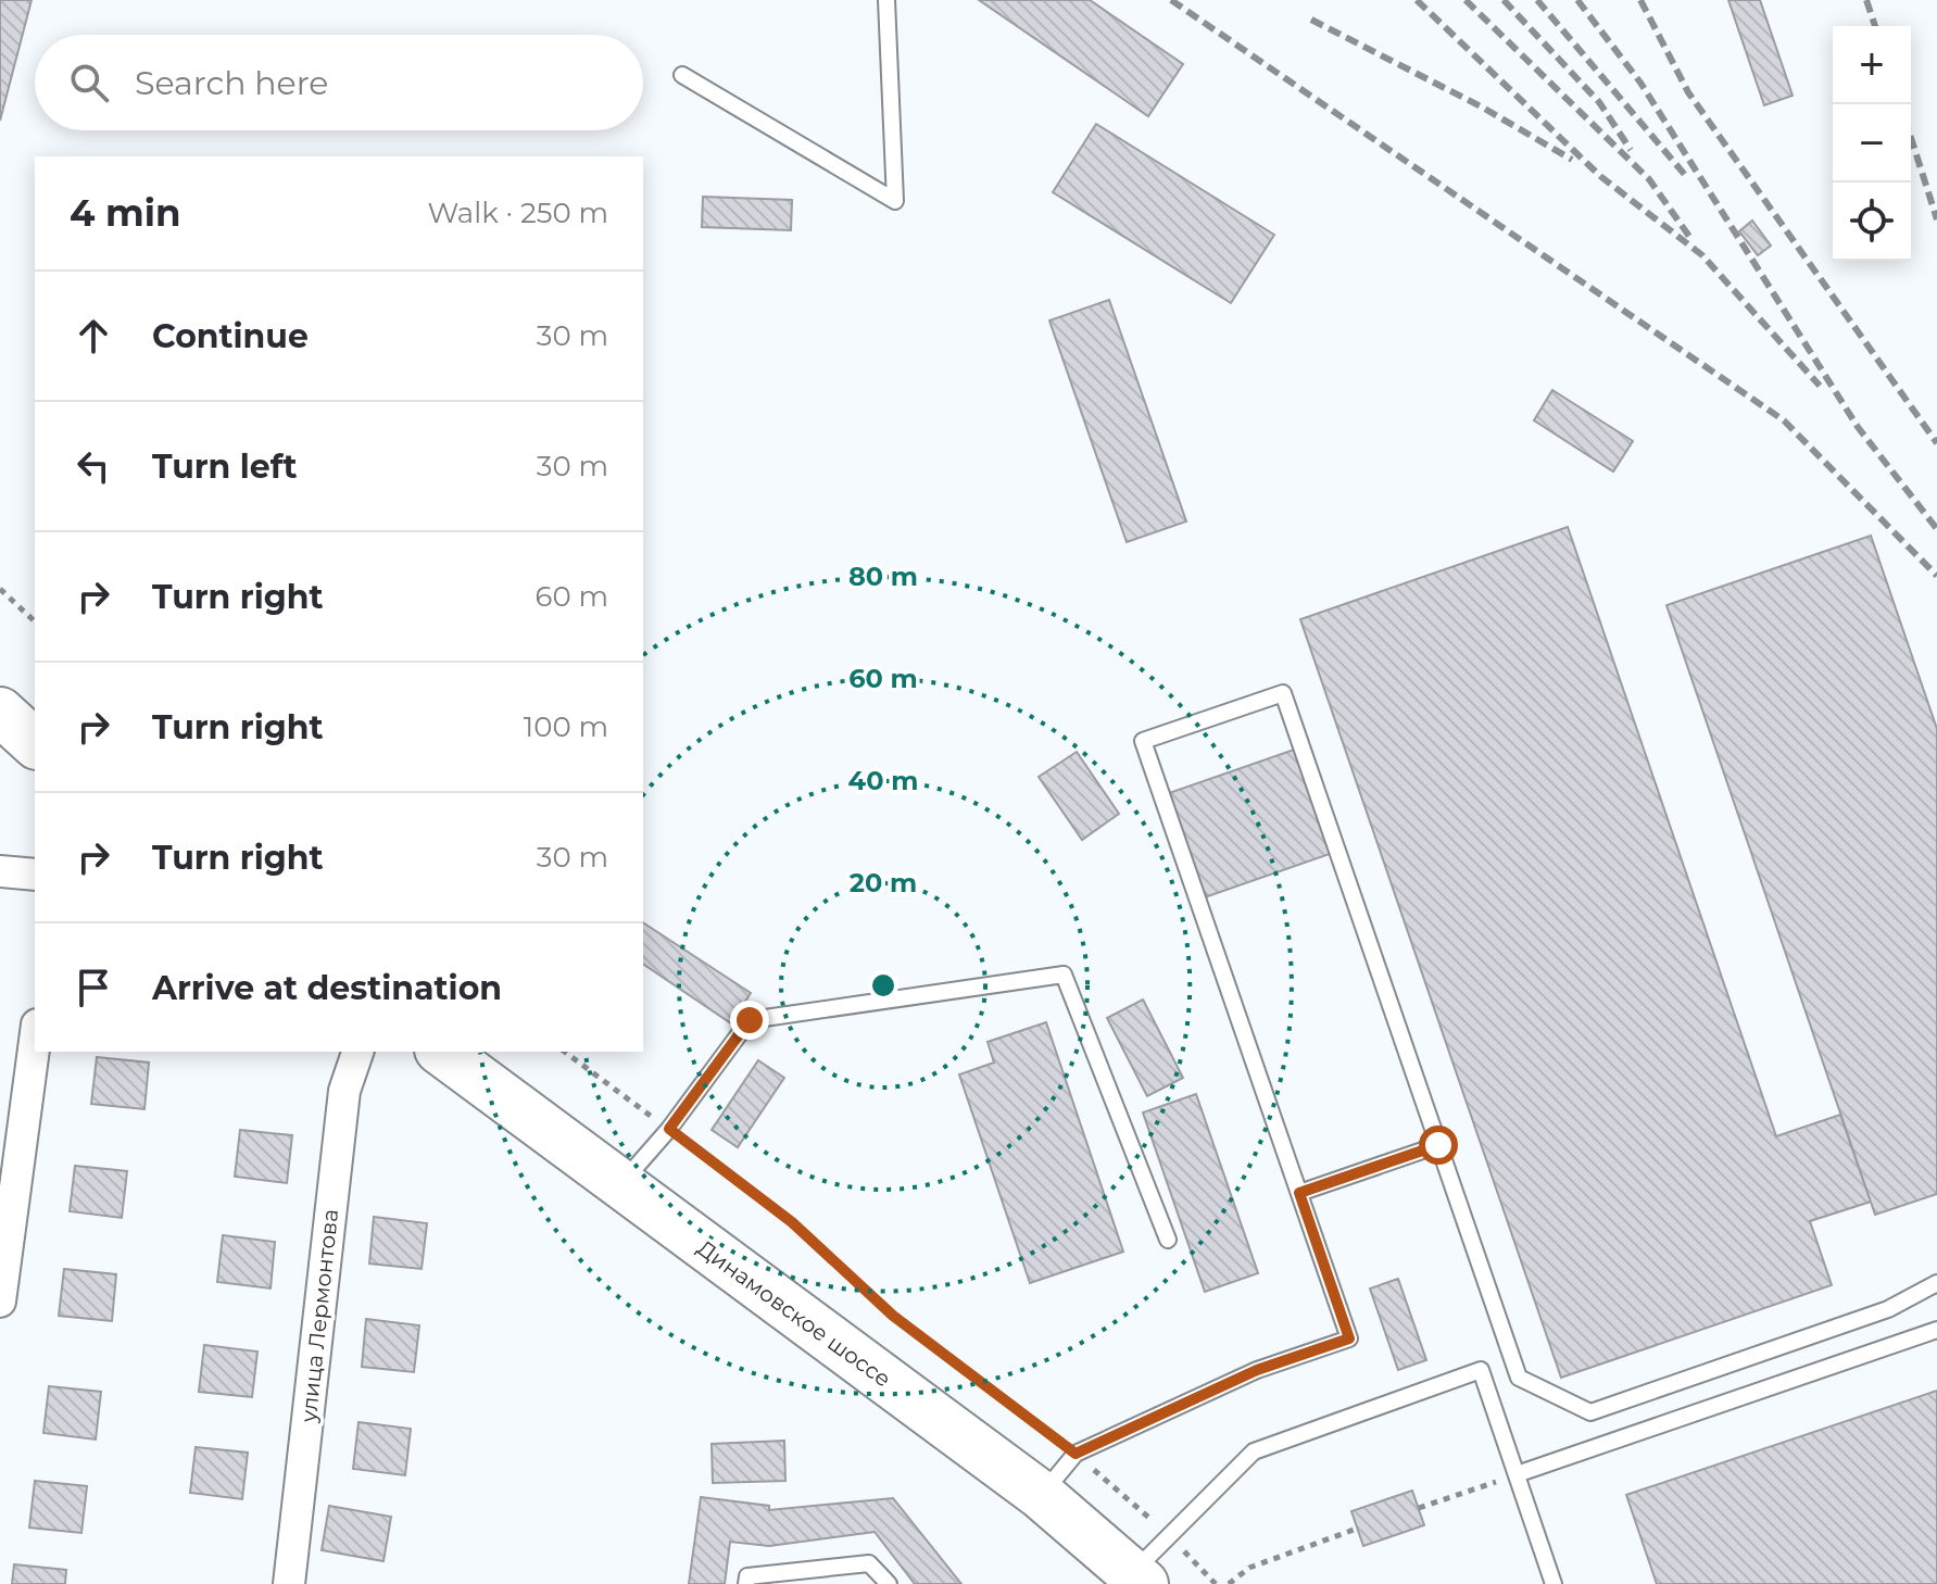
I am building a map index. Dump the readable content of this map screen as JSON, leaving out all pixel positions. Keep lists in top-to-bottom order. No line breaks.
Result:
{"streets":{"main road":["Динамовское шоссе"],"street":["улица Лермонтова"]},"page":{"map_buttons":["+","−"],"search":"Search here","heading":["4 min","Walk · 250 m"],"list":[["Continue","30 m"],["Turn left","30 m"],["Turn right","60 m"],["Turn right","100 m"],["Turn right","30 m"],"Arrive at destination"]},"rings":["80 m","60 m","40 m","20 m"]}
